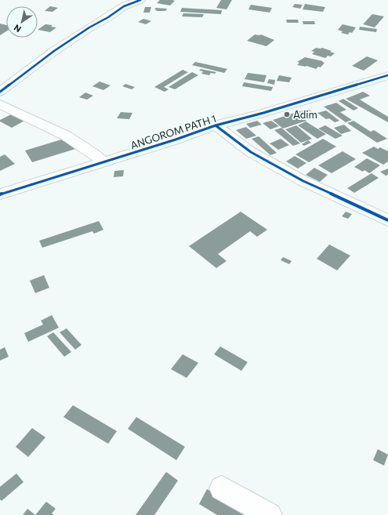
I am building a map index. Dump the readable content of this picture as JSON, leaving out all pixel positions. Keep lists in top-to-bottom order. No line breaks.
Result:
{"streets":{"street":["ANGOROM PATH 1"]},"places":["Adim"],"north":"bottom left"}
